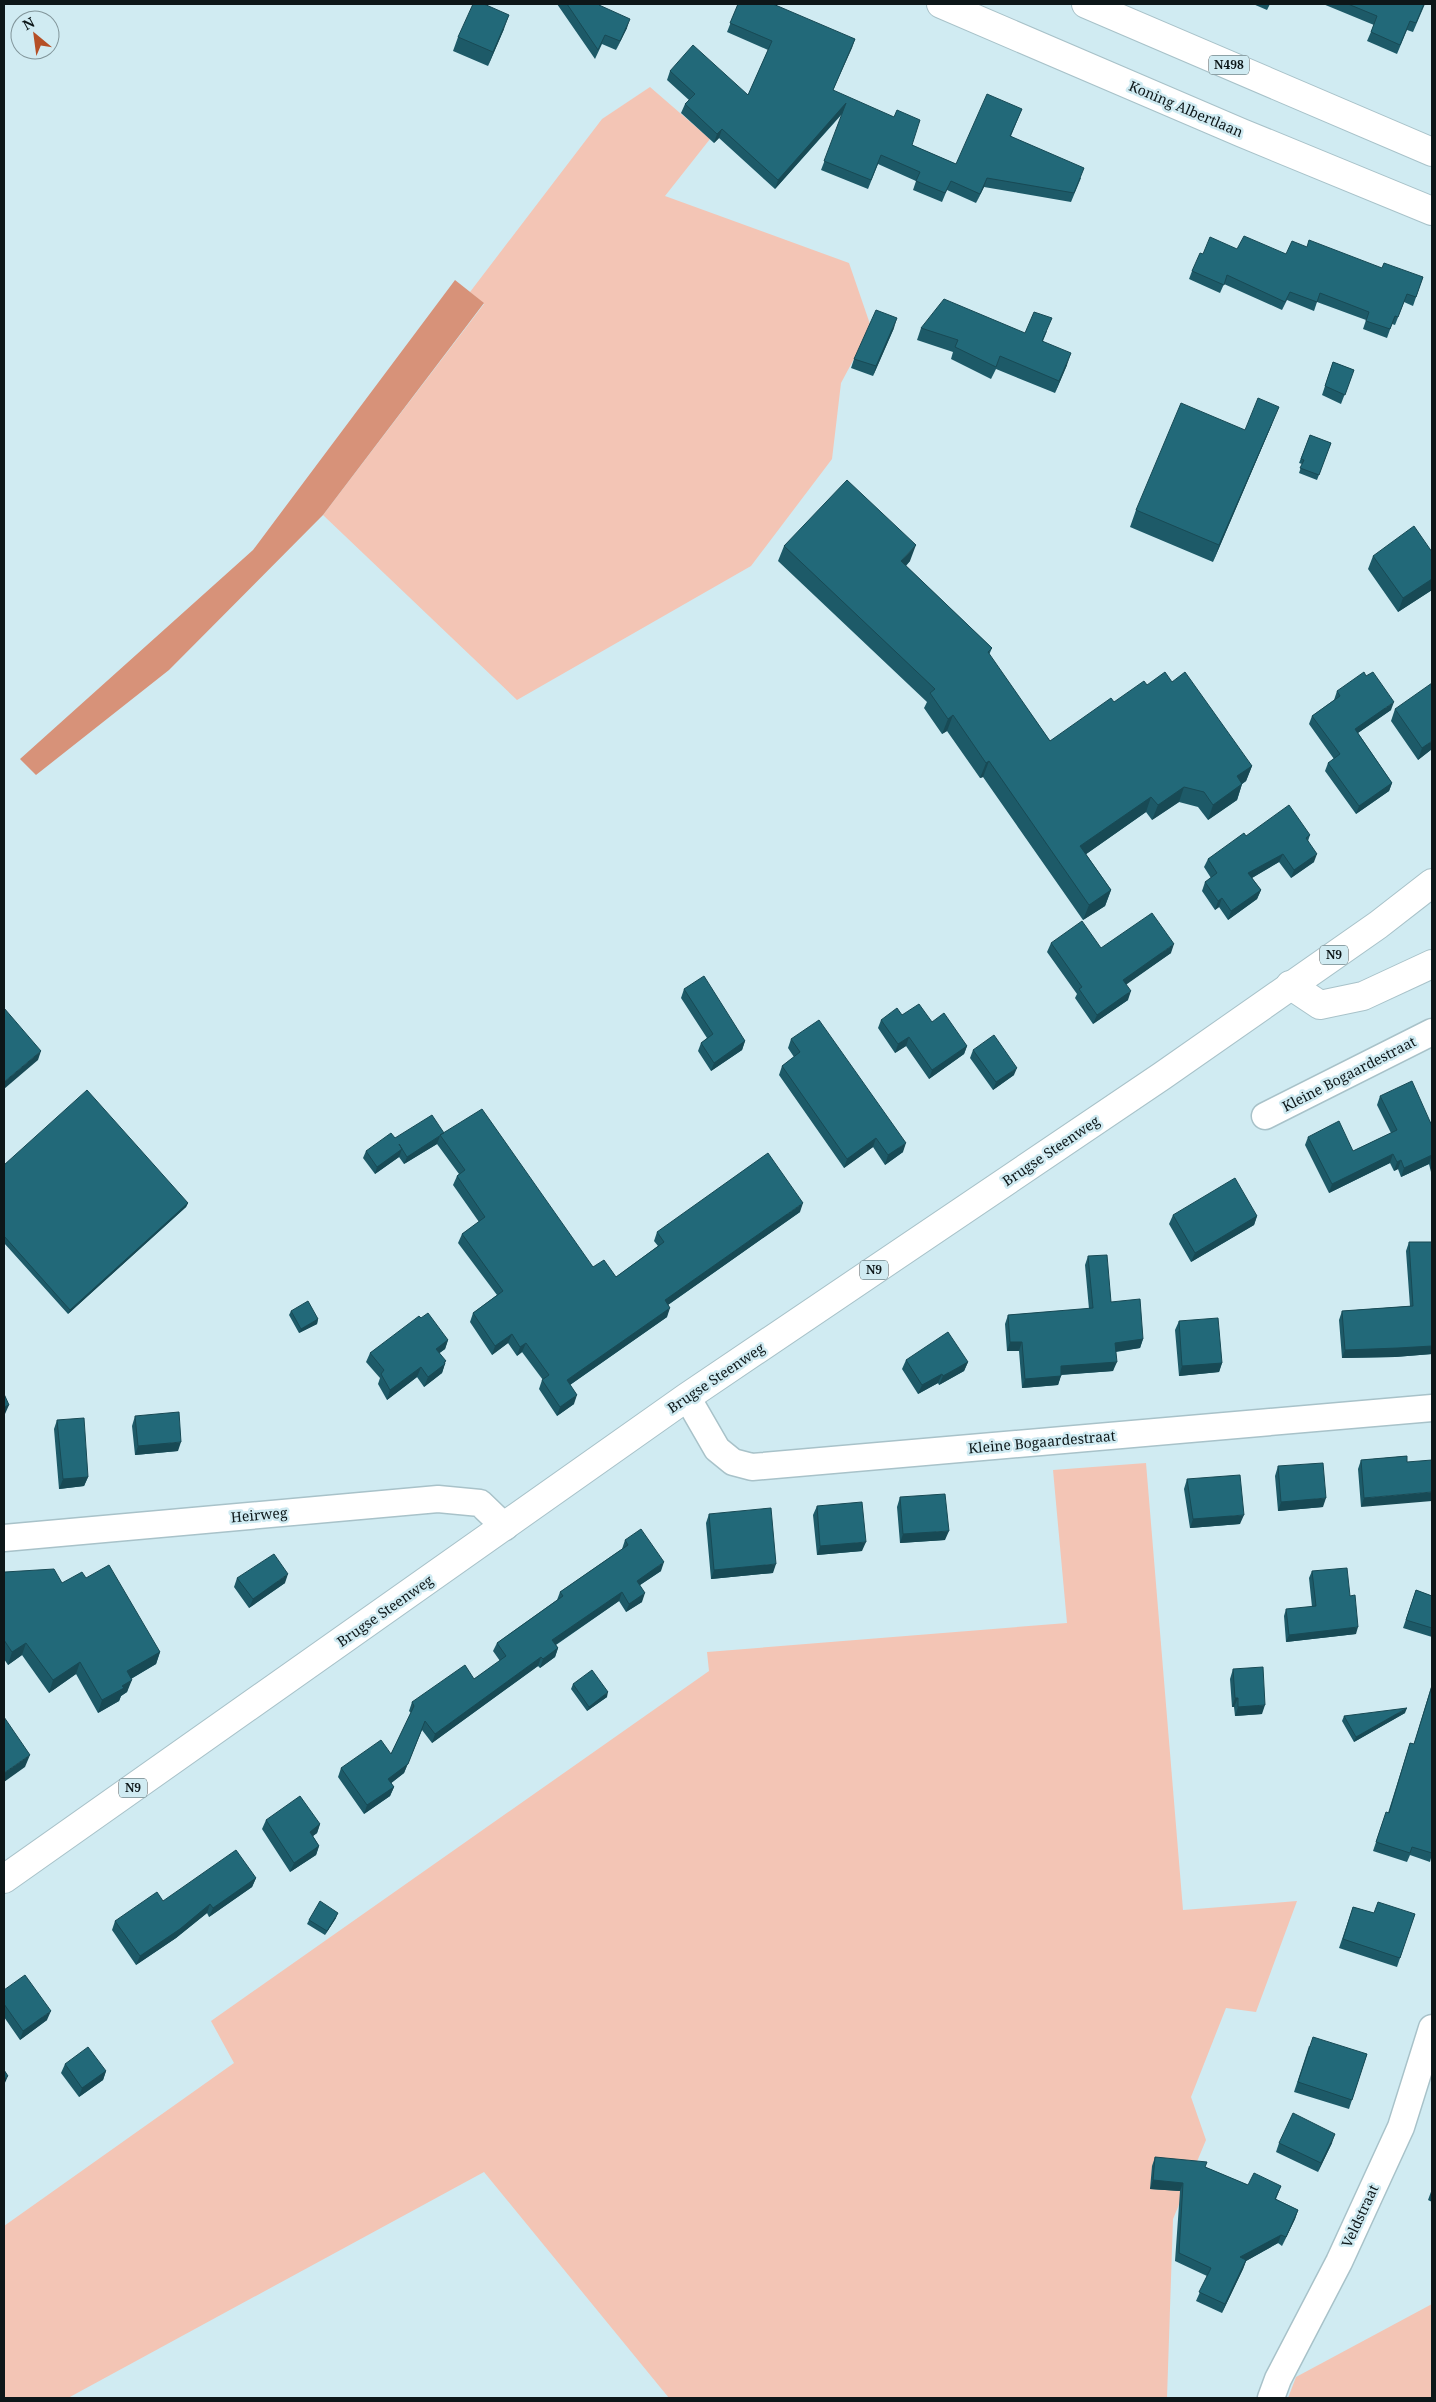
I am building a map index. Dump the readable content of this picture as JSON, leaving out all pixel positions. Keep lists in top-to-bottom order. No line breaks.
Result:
{"streets":{"main road":["N498","Koning Albertlaan","N9","Brugse Steenweg"],"street":["Kleine Bogaardestraat","Heirweg","Veldstraat"]},"crossings":[["Kleine Bogaardestraat","Brugse Steenweg"],["Brugse Steenweg","Heirweg"]],"north":"top left"}
